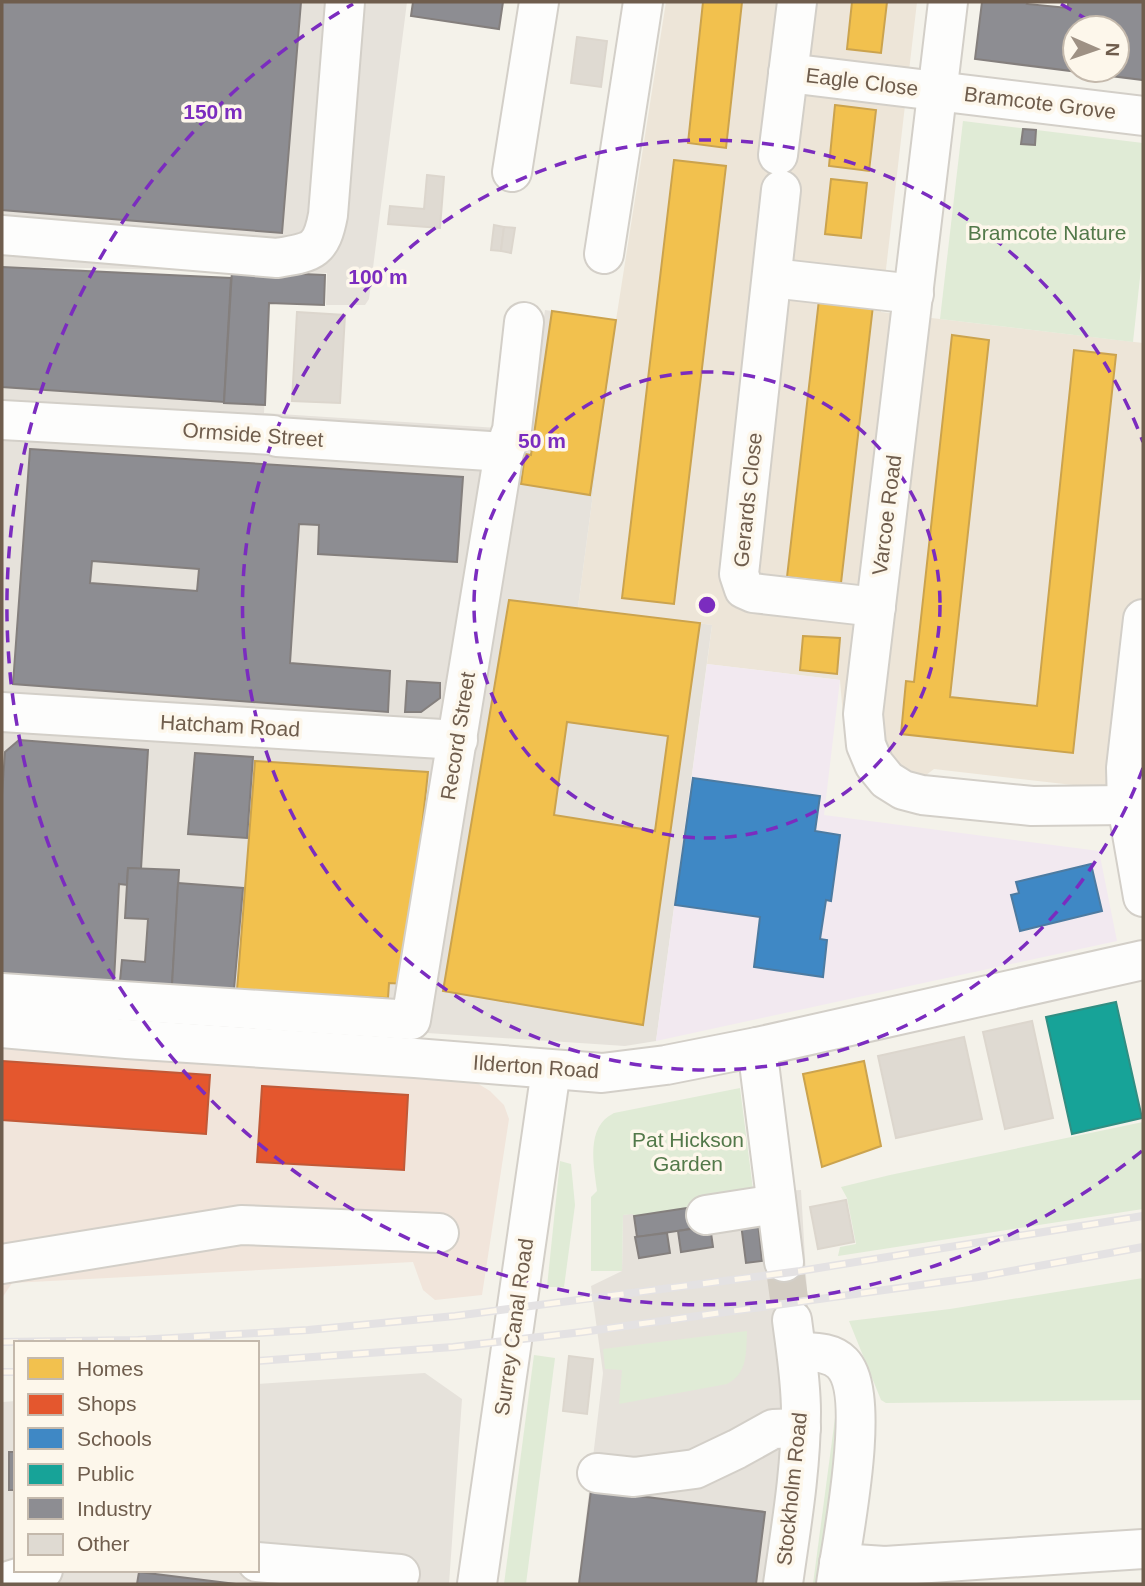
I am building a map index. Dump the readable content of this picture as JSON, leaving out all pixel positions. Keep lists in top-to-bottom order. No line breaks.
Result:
{"streets":{"street":["Eagle Close","Bramcote Grove","Ormside Street","Gerards Close","Varcoe Road","Hatcham Road","Record Street","Ilderton Road","Surrey Canal Road","Stockholm Road"]},"crossings":[["Eagle Close","Bramcote Grove"],["Eagle Close","Gerards Close"],["Eagle Close","Varcoe Road"],["Bramcote Grove","Varcoe Road"],["Ormside Street","Record Street"],["Gerards Close","Varcoe Road"],["Hatcham Road","Record Street"],["Ilderton Road","Surrey Canal Road"]],"parks":["Bramcote Nature","Pat Hickson Garden"],"legend":["Homes","Shops","Schools","Public","Industry","Other"],"north":"right","rings":["150 m","100 m","50 m"]}
